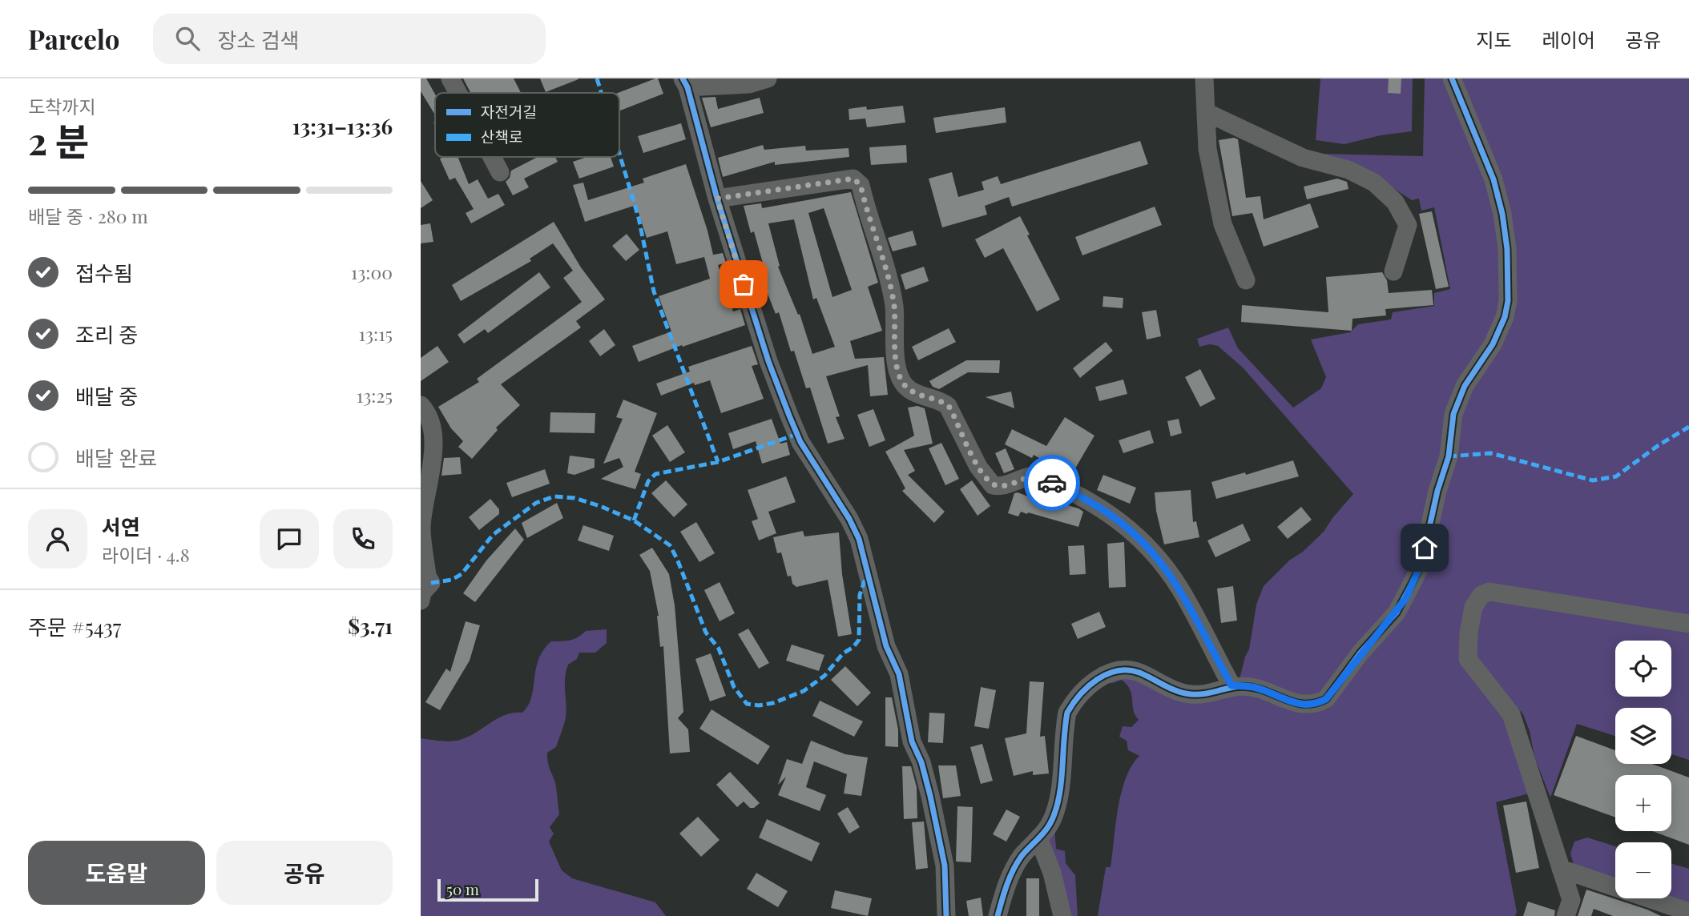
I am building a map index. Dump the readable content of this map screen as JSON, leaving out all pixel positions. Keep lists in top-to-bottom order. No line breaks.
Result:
{"legend":["자전거길","산책로"],"scale_bar":"50 m","page":{"header":"Parcelo","search":"장소 검색","nav":["지도","레이어","공유"],"heading":["2 분","도착까지","13:31–13:36"],"panel":["서연","라이더 · 4.8","주문 #5437","$3.71"],"bar":"배달 중 · 280 m","list":[["접수됨","13:00"],["조리 중","13:15"],["배달 중","13:25"],"배달 완료"],"map_buttons":["+","−"],"buttons":["도움말","공유"],"scale":"50 m"}}
